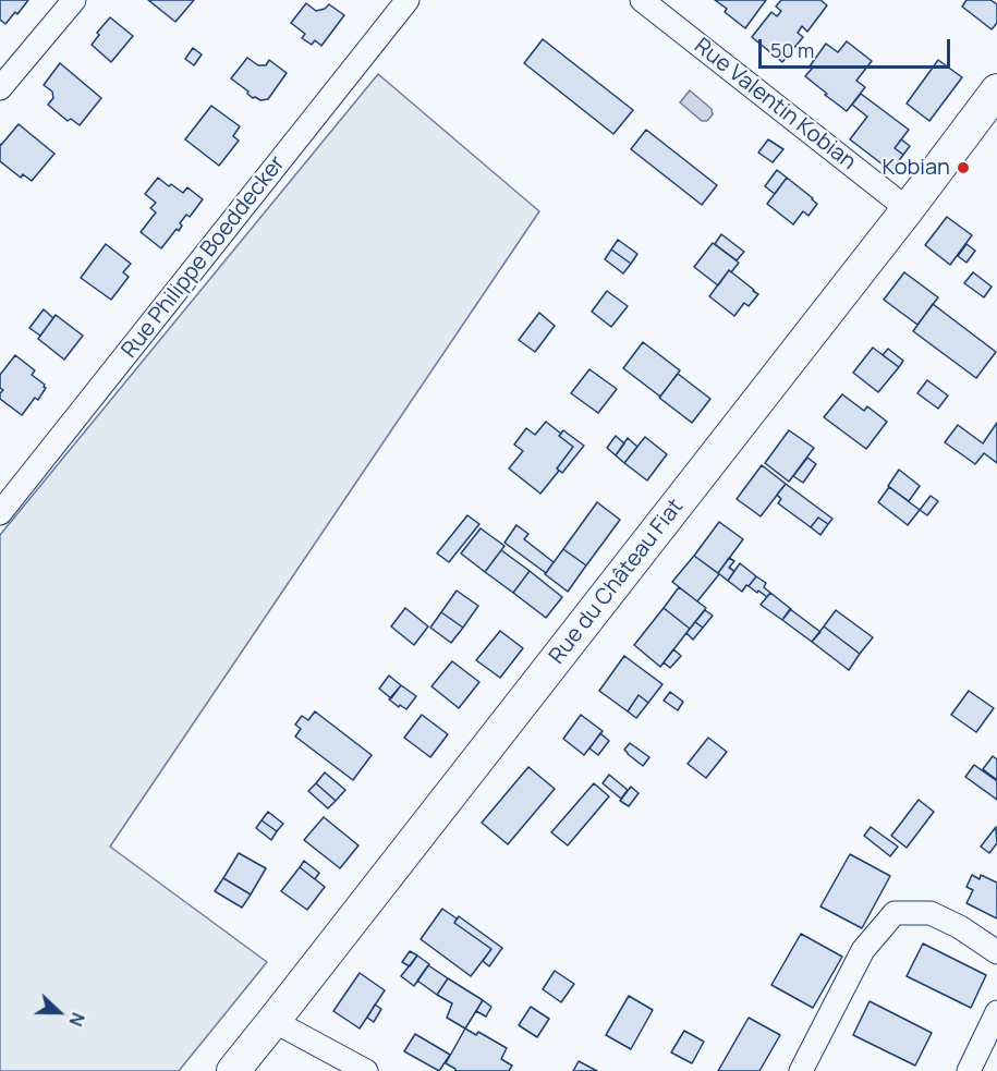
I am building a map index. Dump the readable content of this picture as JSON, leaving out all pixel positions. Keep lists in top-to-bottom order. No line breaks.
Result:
{"streets":{"street":["Rue Valentin Kobian","Rue Philippe Boeddecker","Rue du Château Fiat"]},"crossings":[["Rue Valentin Kobian","Rue du Château Fiat"]],"places":["Kobian"],"scale_bar":"50 m","north":"right"}
